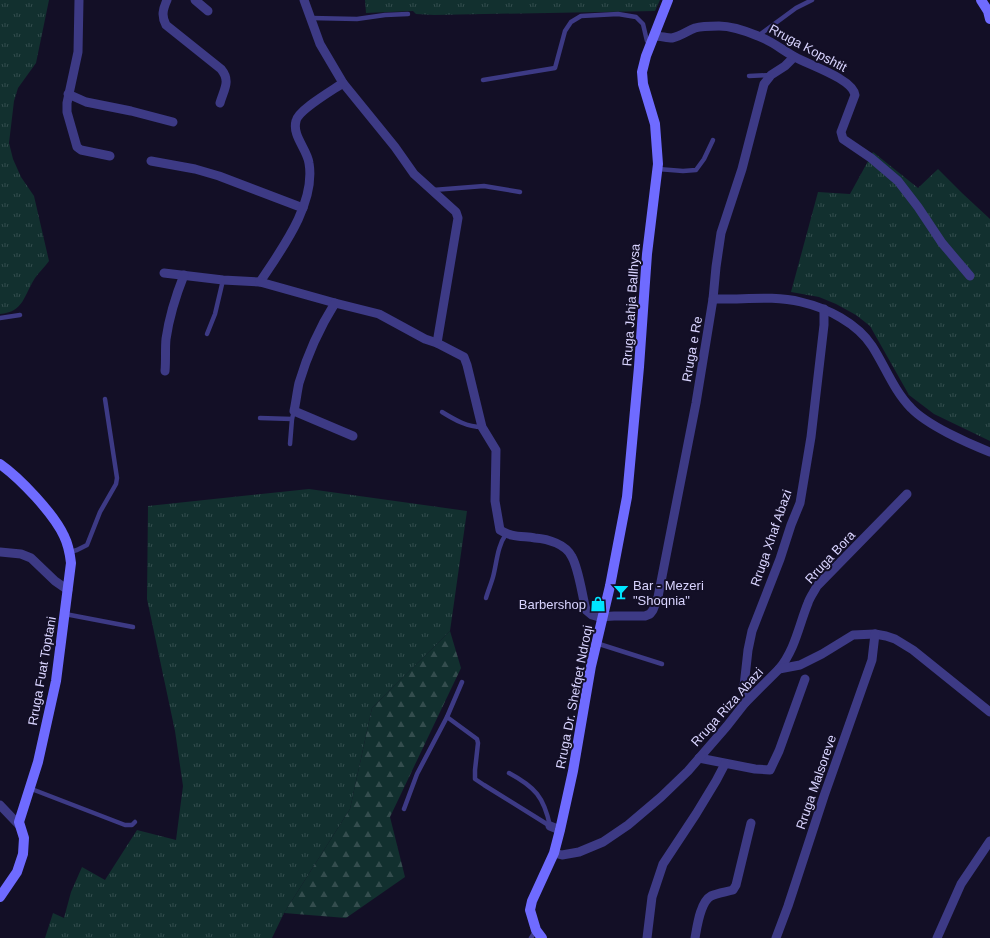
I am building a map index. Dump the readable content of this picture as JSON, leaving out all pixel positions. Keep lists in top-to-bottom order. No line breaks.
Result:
{"streets":{"main road":["Rruga Jahja Ballhysa","Rruga Fuat Toptani","Rruga Dr. Shefqet Ndroqi"],"street":["Rruga Kopshtit","Rruga e Re","Rruga Xhaf Abazi","Rruga Bora","Rruga Riza Abazi","Rruga Malsoreve"]},"crossings":[["Rruga Kopshtit","Rruga Jahja Ballhysa"],["Rruga Kopshtit","Rruga e Re"],["Rruga Jahja Ballhysa","Rruga e Re"],["Rruga Jahja Ballhysa","Rruga Dr. Shefqet Ndroqi"],["Rruga e Re","Rruga Dr. Shefqet Ndroqi"],["Rruga Xhaf Abazi","Rruga Riza Abazi"],["Rruga Bora","Rruga Riza Abazi"],["Rruga Dr. Shefqet Ndroqi","Rruga Riza Abazi"],["Rruga Riza Abazi","Rruga Malsoreve"]],"places":{"bar":["Bar - Mezeri \"Shoqnia\""],"shop":["Barbershop"]}}
